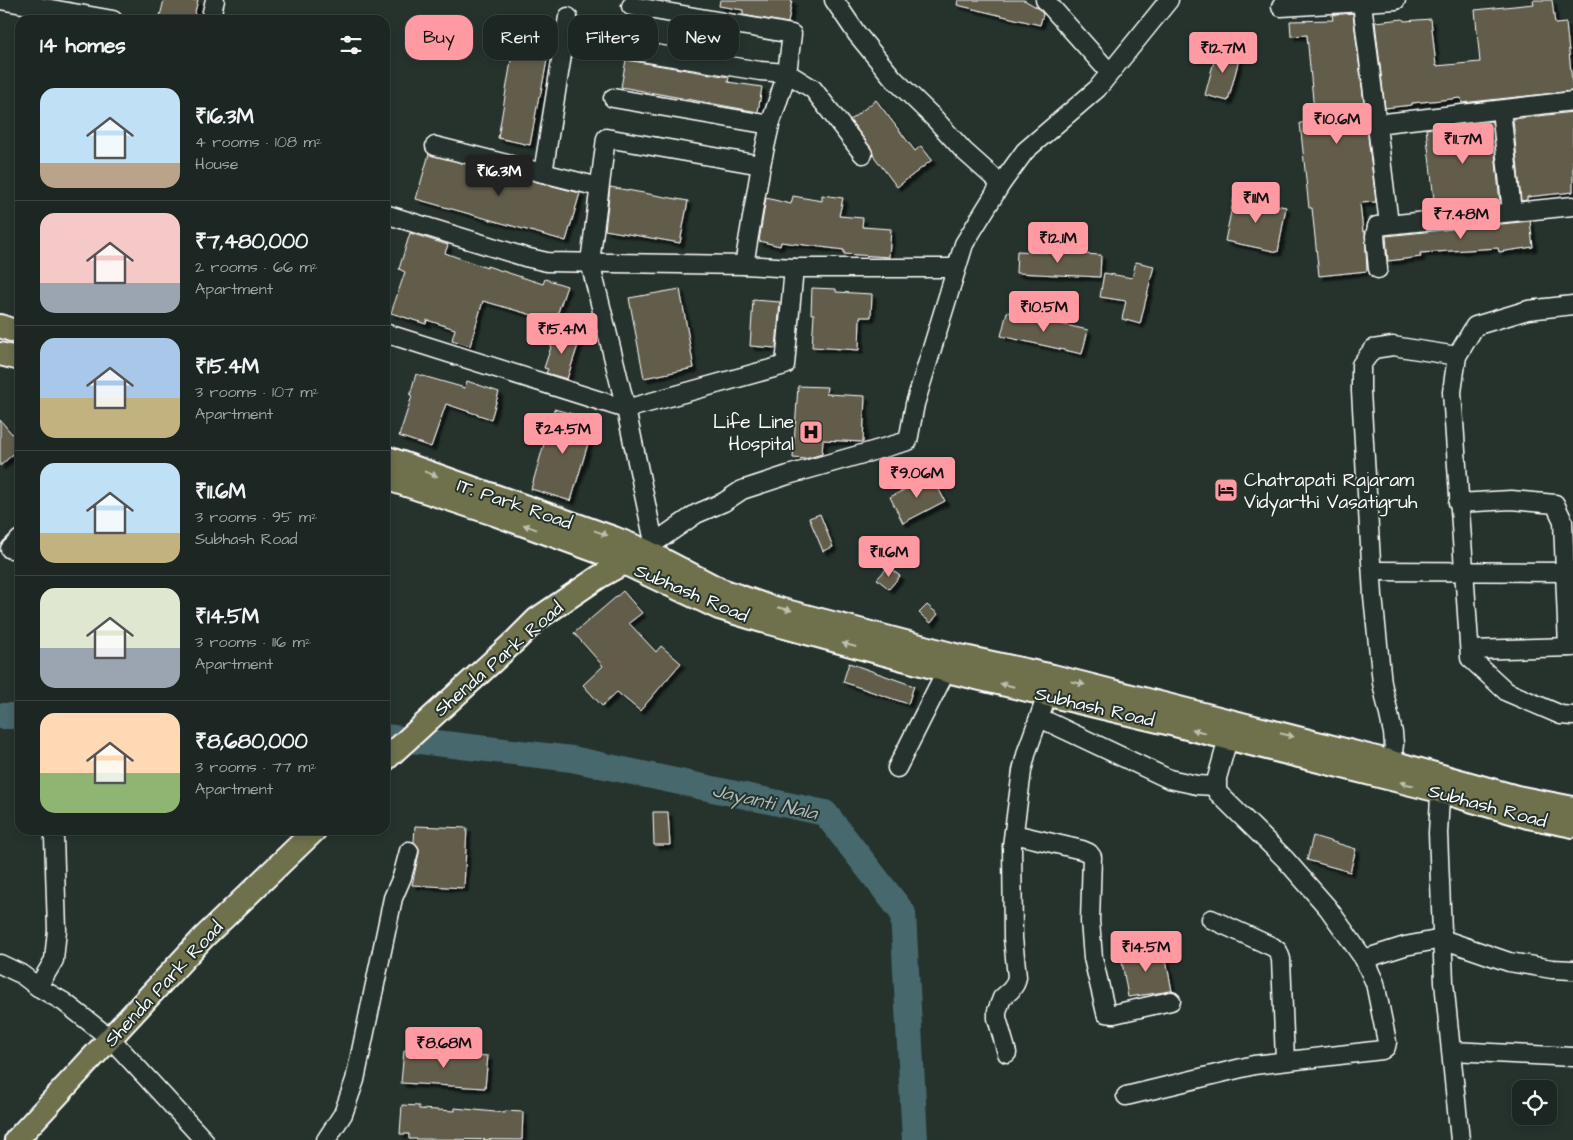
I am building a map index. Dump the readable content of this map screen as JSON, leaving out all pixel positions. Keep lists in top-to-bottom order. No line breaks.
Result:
{"streets":{"main road":["IT. Park Road","Subhash Road","Shenda Park Road"]},"crossings":[["IT. Park Road","Subhash Road"],["IT. Park Road","Shenda Park Road"],["Subhash Road","Shenda Park Road"]],"water":["Jayanti Nala"],"places":{"hospital":["Life Line Hospital"],"hotel":["Chatrapati Rajaram Vidyarthi Vasatigruh"]},"page":{"chip":["Buy","Rent","Filters","New"],"heading":"14 homes","price":["₹12.7M","₹10.6M","₹11.7M","₹16.3M","₹11M","₹7.48M","₹12.1M","₹10.5M","₹15.4M","₹24.5M","₹9.06M","₹11.6M","₹14.5M","₹8.68M"],"list":[{"name":"₹16.3M","note":"4 rooms · 108 m² · House"},{"name":"₹7,480,000","note":"2 rooms · 66 m² · Apartment"},{"name":"₹15.4M","note":"3 rooms · 107 m² · Apartment"},{"name":"₹11.6M","note":"3 rooms · 95 m² · Subhash Road"},{"name":"₹14.5M","note":"3 rooms · 116 m² · Apartment"},{"name":"₹8,680,000","note":"3 rooms · 77 m² · Apartment"}]}}
